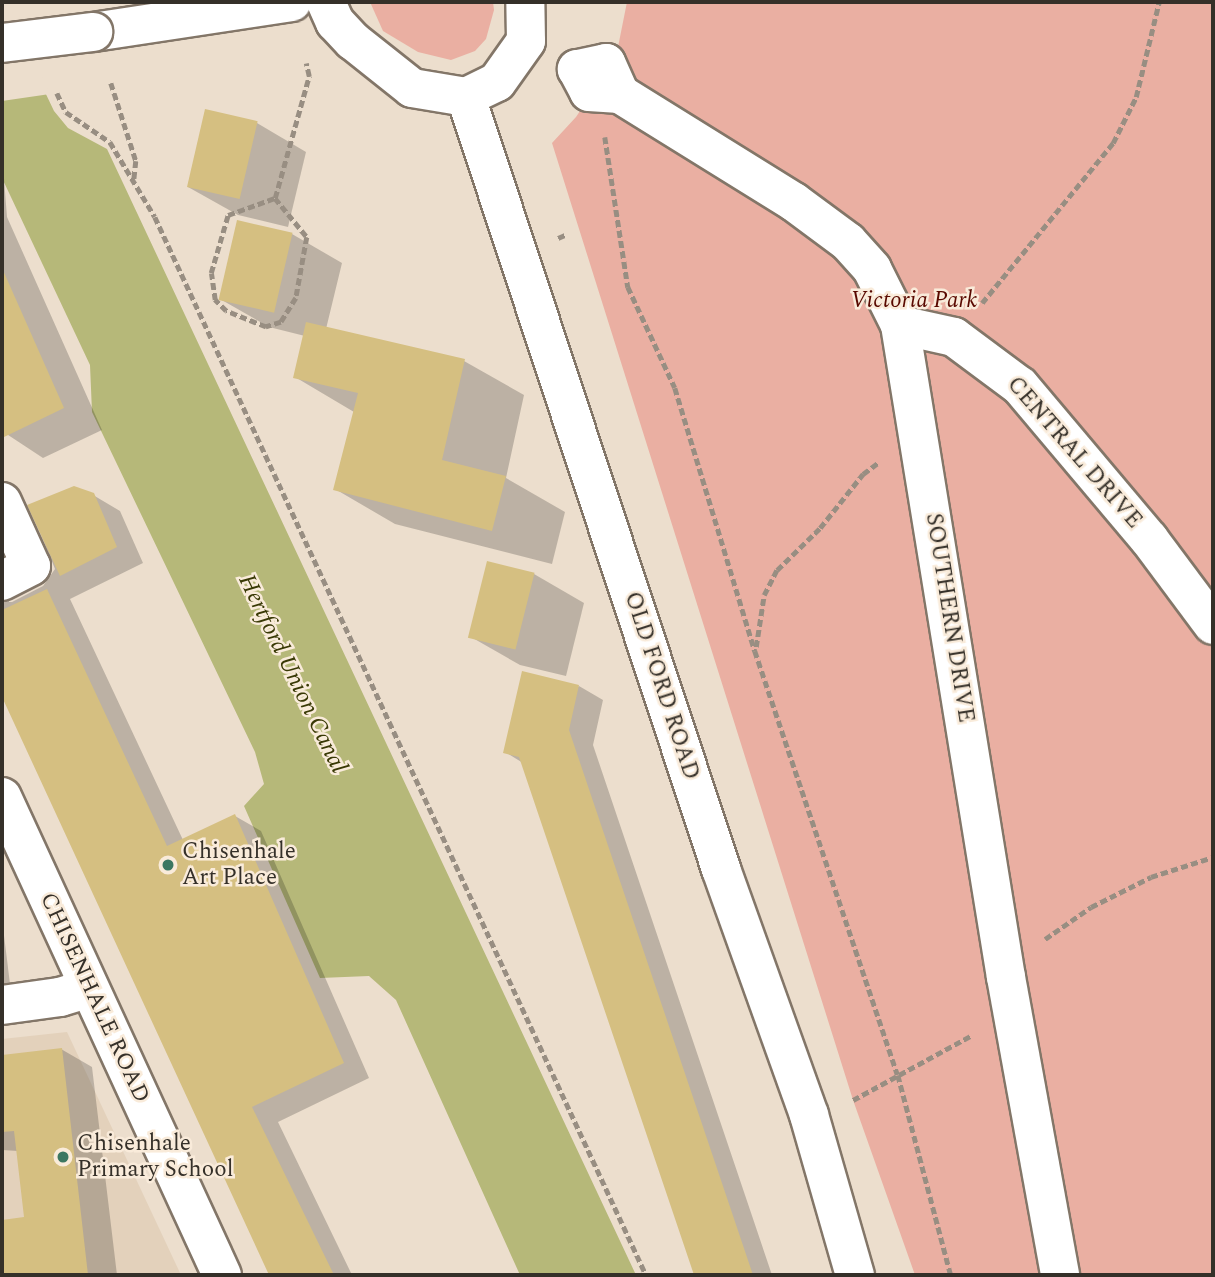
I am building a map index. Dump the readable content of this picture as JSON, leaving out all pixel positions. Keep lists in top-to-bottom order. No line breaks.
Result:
{"streets":{"street":["CENTRAL DRIVE","SOUTHERN DRIVE","OLD FORD ROAD","CHISENHALE ROAD"]},"crossings":[["CENTRAL DRIVE","SOUTHERN DRIVE"]],"water":["Hertford Union Canal"],"parks":["Victoria Park"],"places":["Chisenhale Art Place","Chisenhale Primary School"]}
